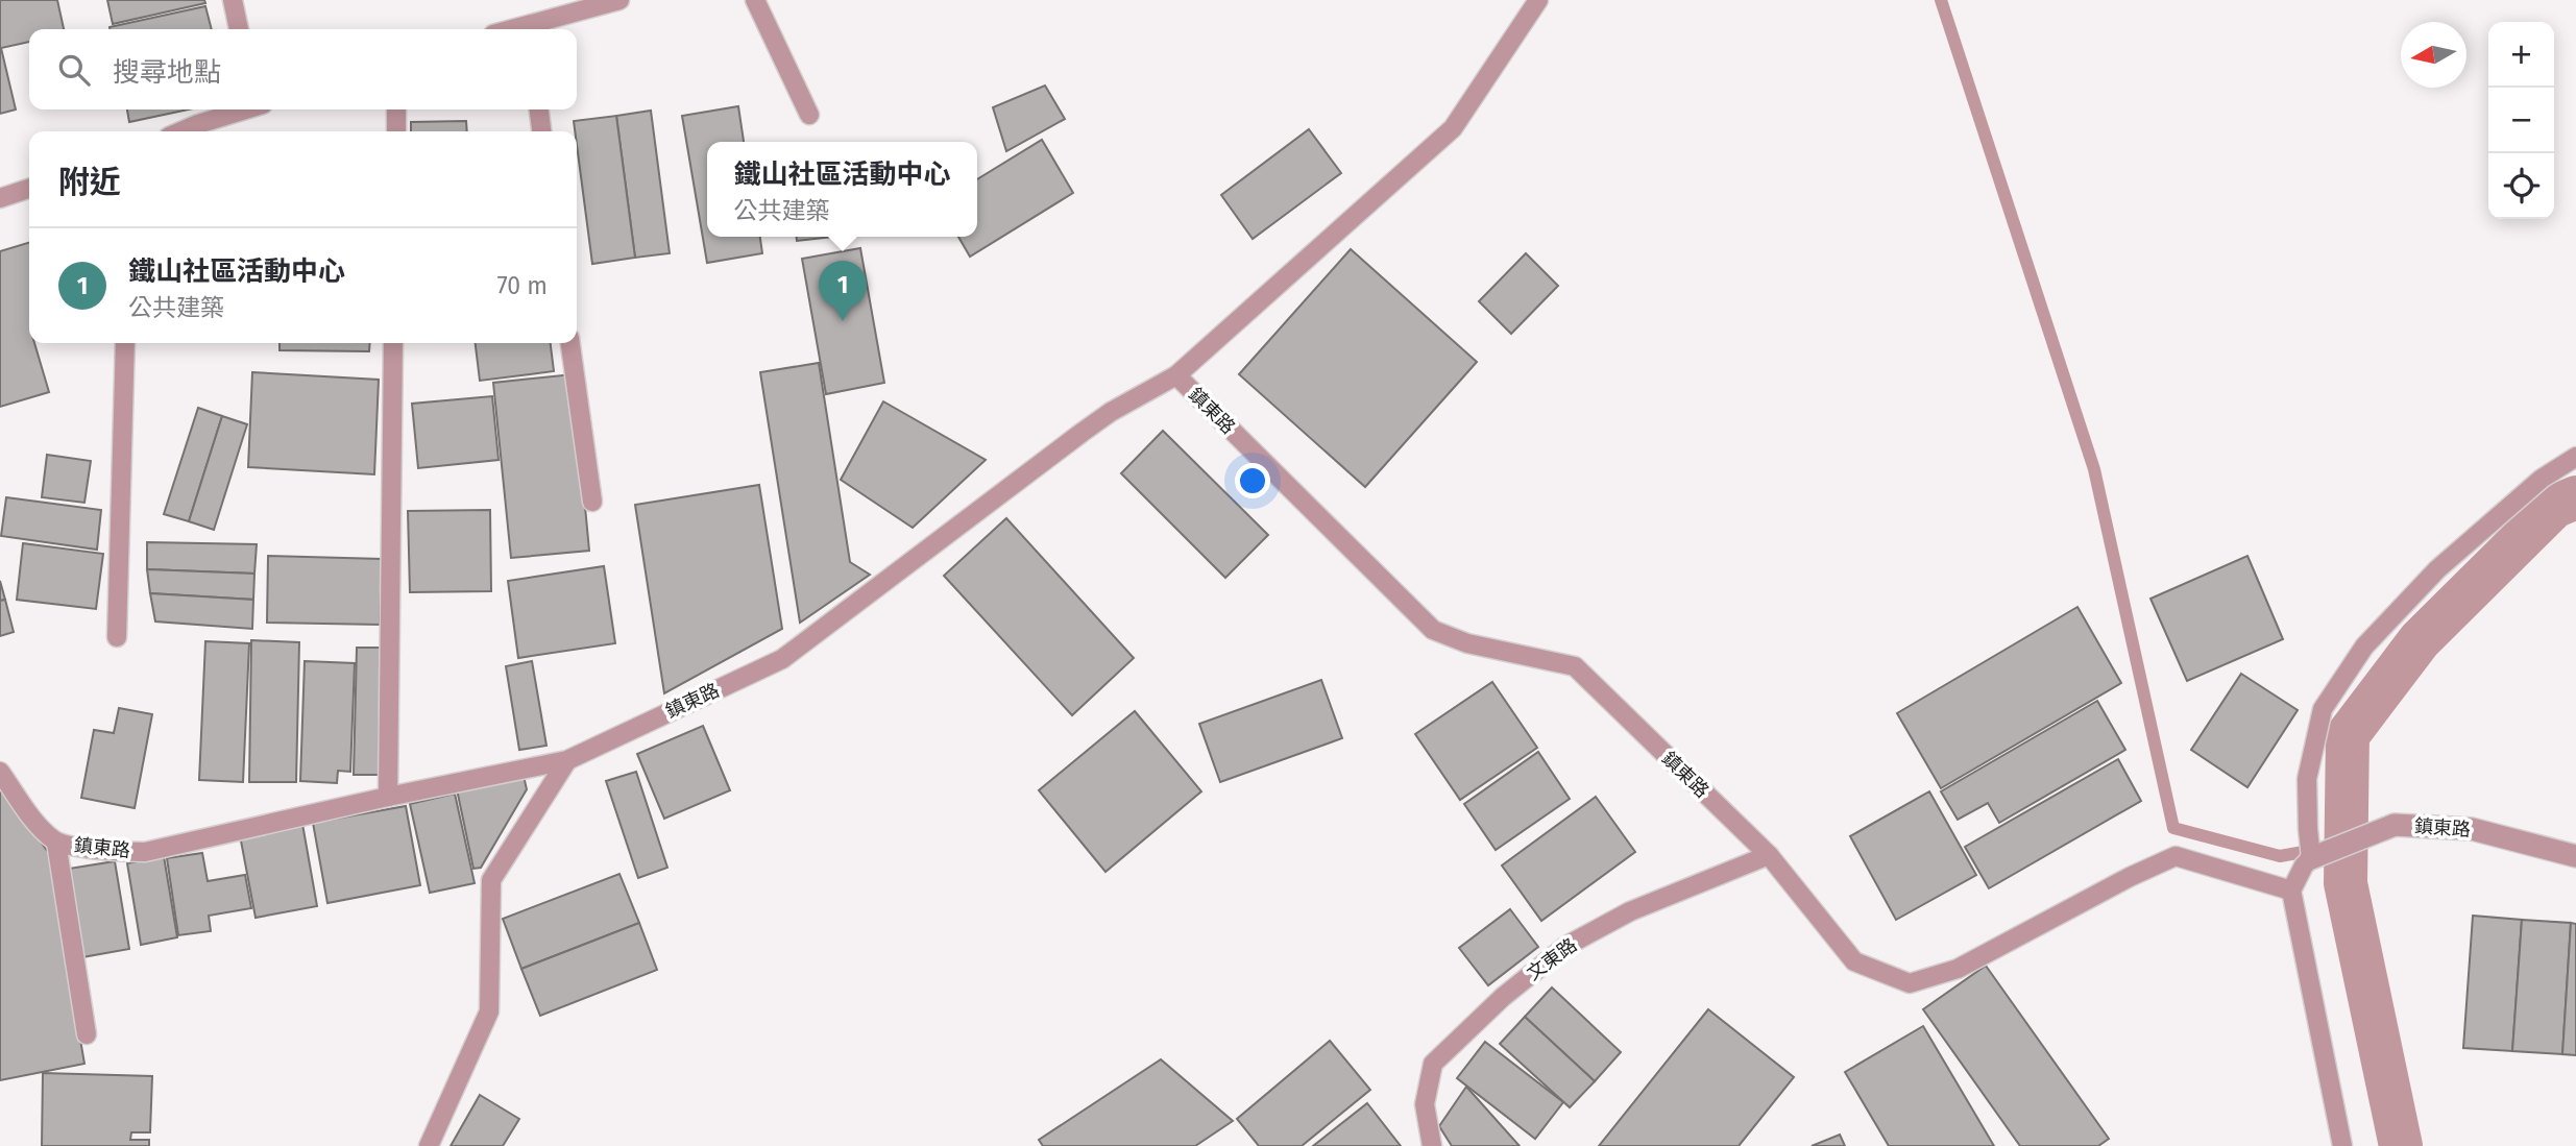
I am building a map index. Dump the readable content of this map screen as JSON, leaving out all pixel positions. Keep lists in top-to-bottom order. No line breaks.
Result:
{"streets":{"street":["鎮東路"],"lane":["文東路"]},"crossings":[["鎮東路","文東路"]],"north":"left","page":{"map_buttons":["+","−"],"search":"搜尋地點","heading":"附近","popup":["鐵山社區活動中心","公共建築"],"list":[{"mark":"1","name":"鐵山社區活動中心","note":"公共建築","value":"70 m"}],"pins":"1"}}
